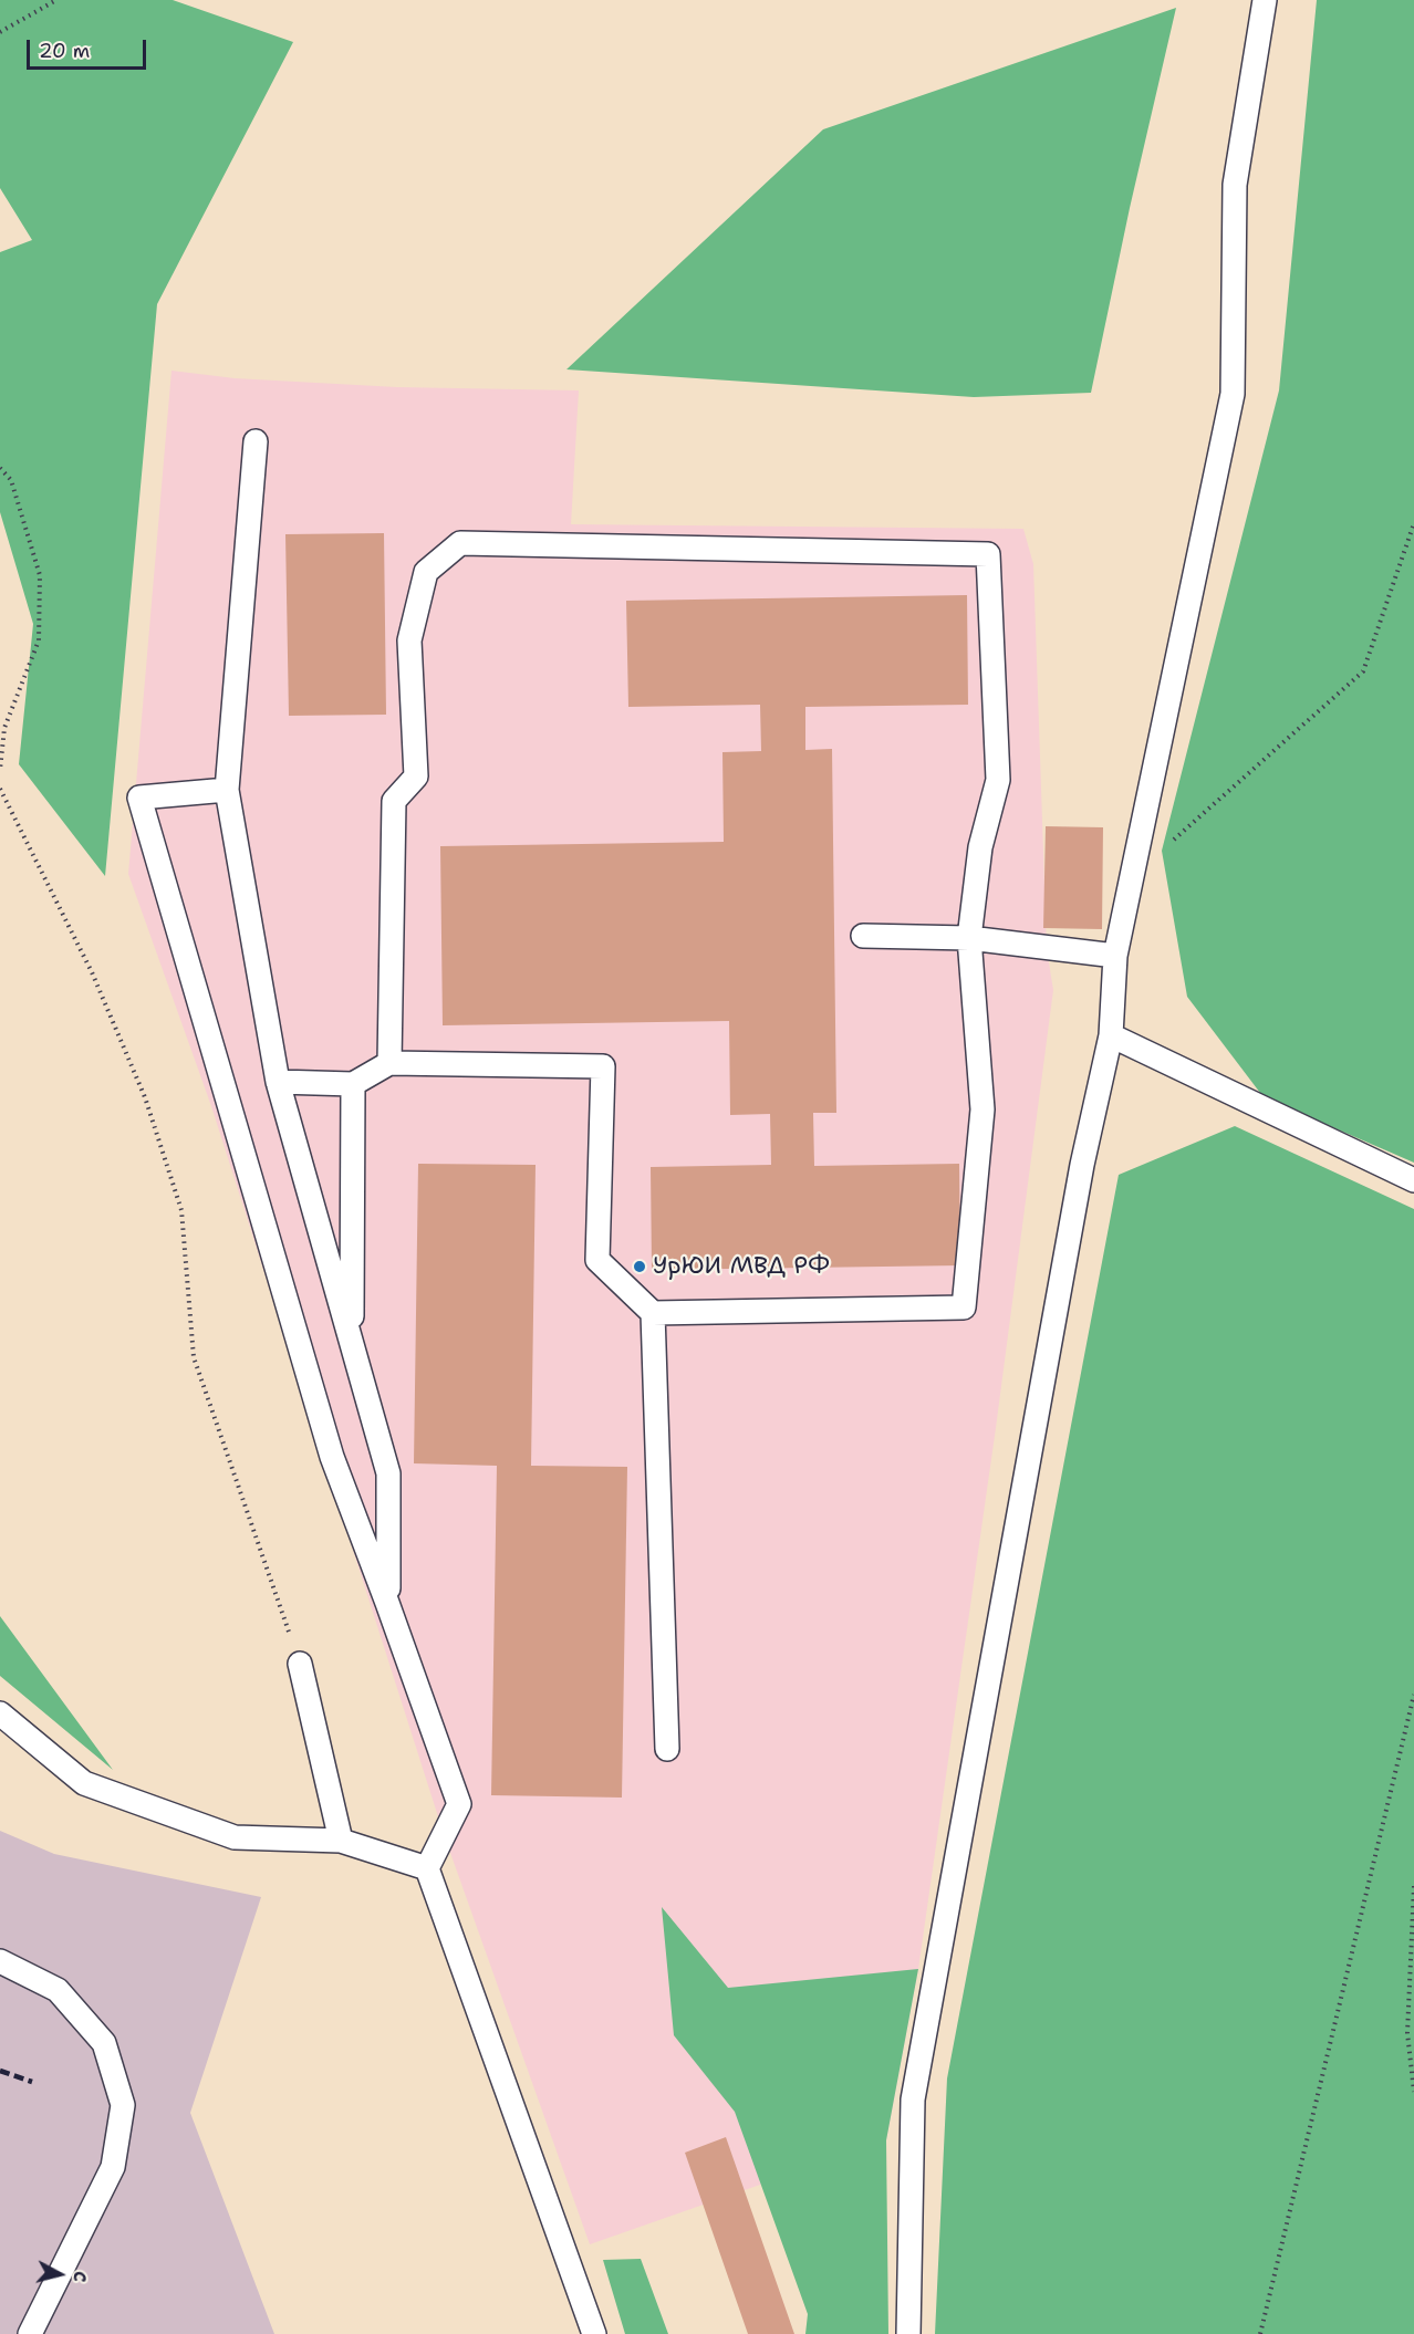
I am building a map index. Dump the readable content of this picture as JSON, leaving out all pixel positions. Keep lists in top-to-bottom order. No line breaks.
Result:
{"places":["УрЮИ МВД РФ"],"scale_bar":"20 m","north":"right"}
